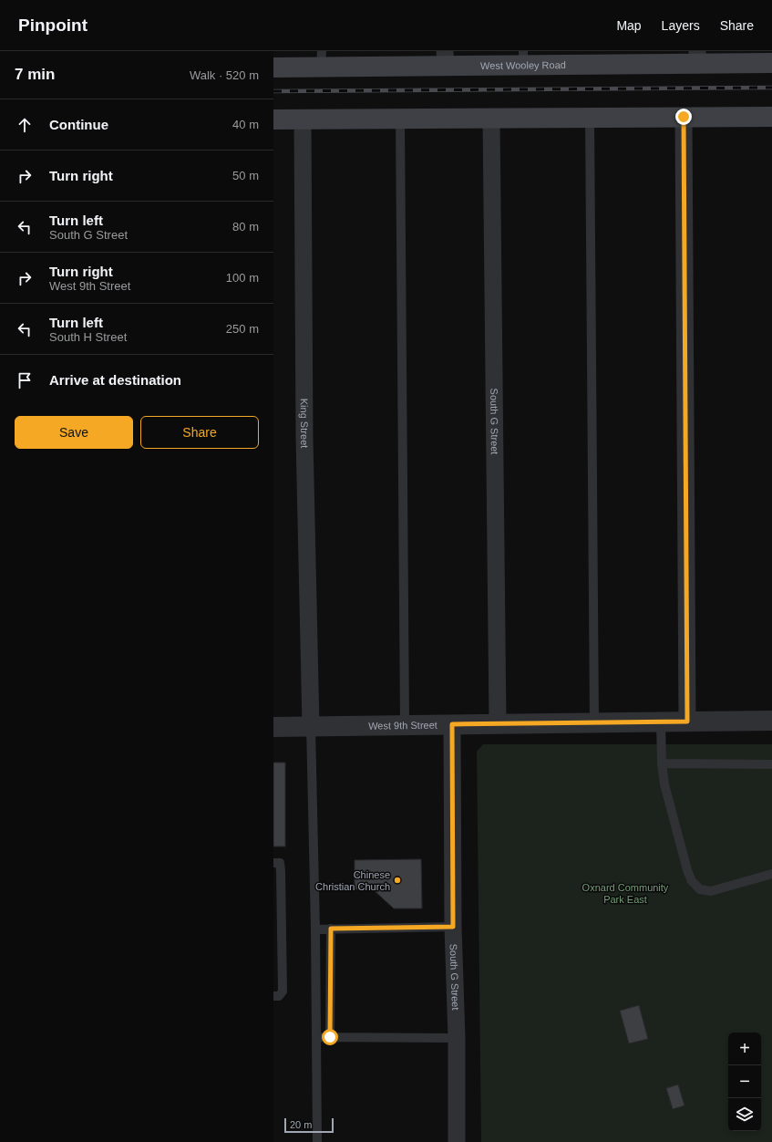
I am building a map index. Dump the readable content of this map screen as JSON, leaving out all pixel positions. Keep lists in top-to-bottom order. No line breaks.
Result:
{"streets":{"main road":["West Wooley Road"],"street":["South G Street","King Street","West 9th Street"]},"crossings":[["South G Street","West 9th Street"],["King Street","West 9th Street"]],"parks":["Oxnard Community Park East"],"places":["Chinese Christian Church"],"scale_bar":"20 m","page":{"header":"Pinpoint","nav":["Map","Layers","Share"],"heading":["7 min","Walk · 520 m"],"list":[["Continue","40 m"],["Turn right","50 m"],["Turn left","South G Street","80 m"],["Turn right","West 9th Street","100 m"],["Turn left","South H Street","250 m"],"Arrive at destination"],"buttons":["Save","Share"],"map_buttons":["+","−"],"scale":"20 m"}}
